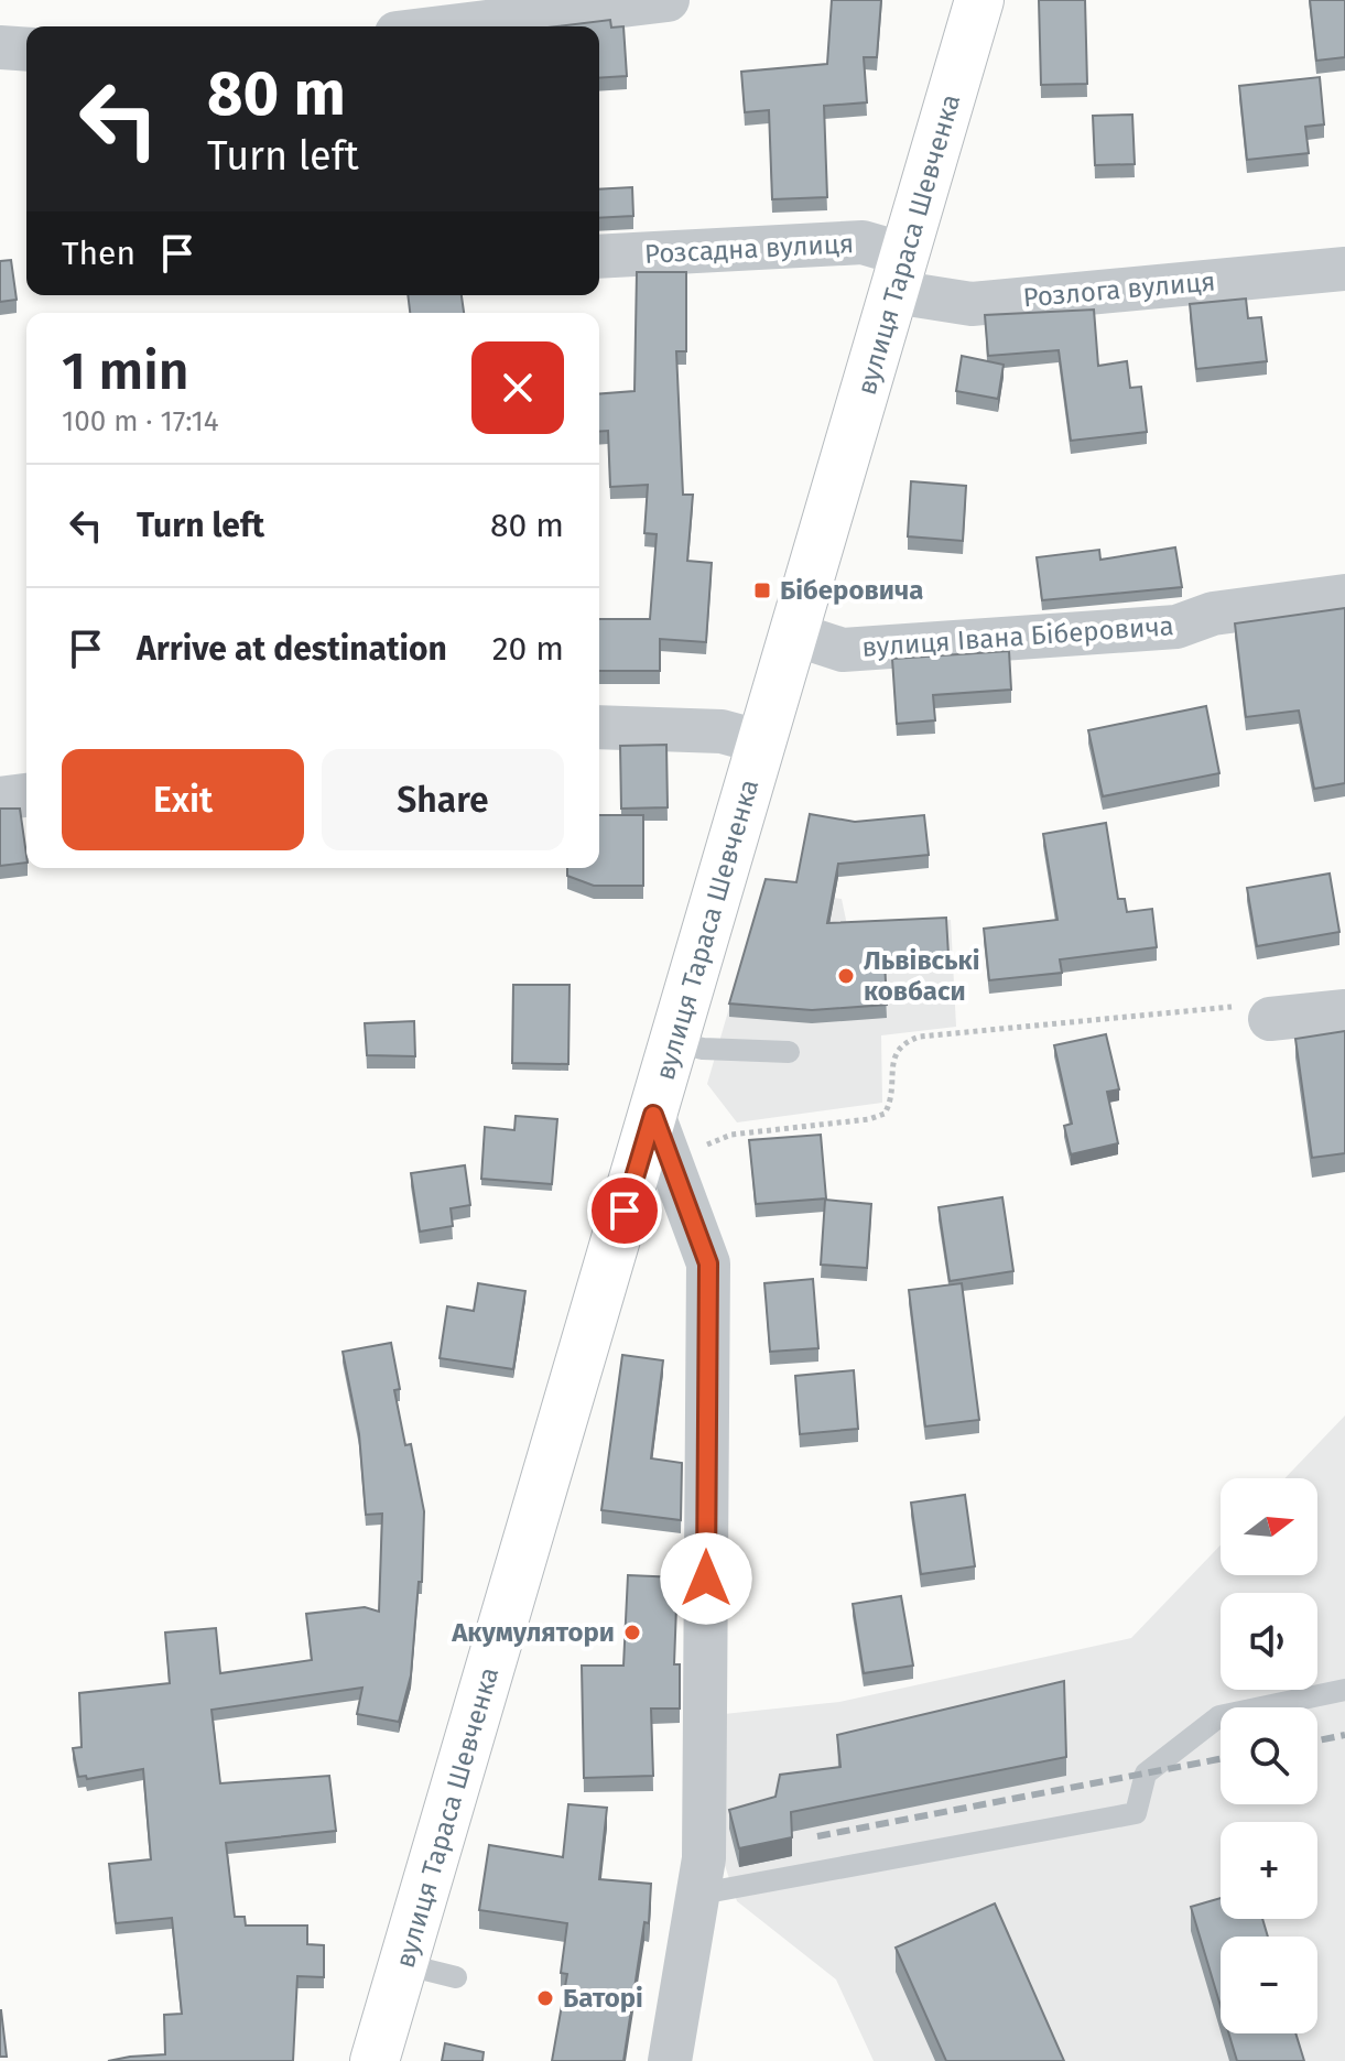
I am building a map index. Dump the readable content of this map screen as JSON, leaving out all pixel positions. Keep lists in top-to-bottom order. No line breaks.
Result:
{"streets":{"main road":["вулиця Тараса Шевченка"],"street":["Розсадна вулиця","Розлога вулиця","вулиця Івана Біберовича"]},"crossings":[["вулиця Тараса Шевченка","Розсадна вулиця"],["вулиця Тараса Шевченка","Розлога вулиця"],["вулиця Тараса Шевченка","вулиця Івана Біберовича"],["Розсадна вулиця","Розлога вулиця"]],"places":{"transit":["Біберовича"],"other":["Львівські ковбаси","Акумулятори","Баторі"]},"north":"right","page":{"turn":["80 m","Turn left"],"then":"Then","heading":["1 min","100 m · 17:14"],"list":[{"name":"Turn left","value":"80 m"},{"name":"Arrive at destination","value":"20 m"}],"buttons":["Exit","Share"],"map_buttons":["+","−"]}}
